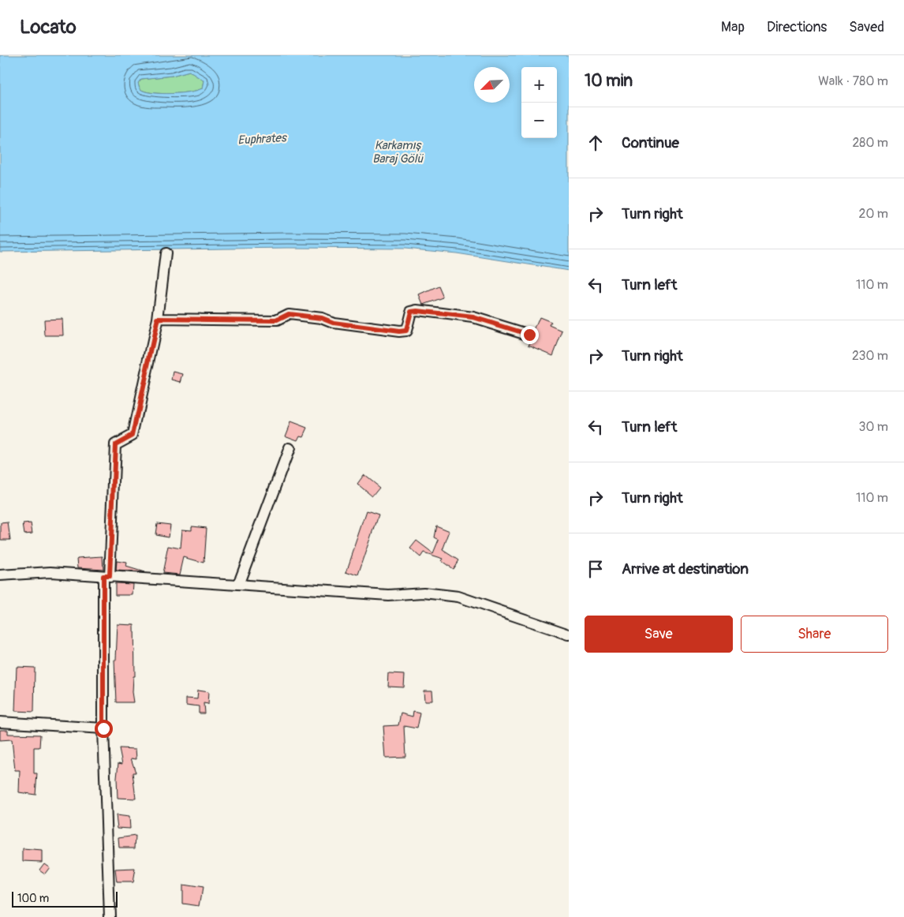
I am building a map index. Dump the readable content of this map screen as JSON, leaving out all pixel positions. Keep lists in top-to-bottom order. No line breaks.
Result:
{"water":["Euphrates","Karkamış Baraj Gölü"],"scale_bar":"100 m","north":"bottom left","page":{"header":"Locato","nav":["Map","Directions","Saved"],"heading":["10 min","Walk · 780 m"],"map_buttons":["+","−"],"list":[["Continue","280 m"],["Turn right","20 m"],["Turn left","110 m"],["Turn right","230 m"],["Turn left","30 m"],["Turn right","110 m"],"Arrive at destination"],"buttons":["Save","Share"],"scale":"100 m"}}
